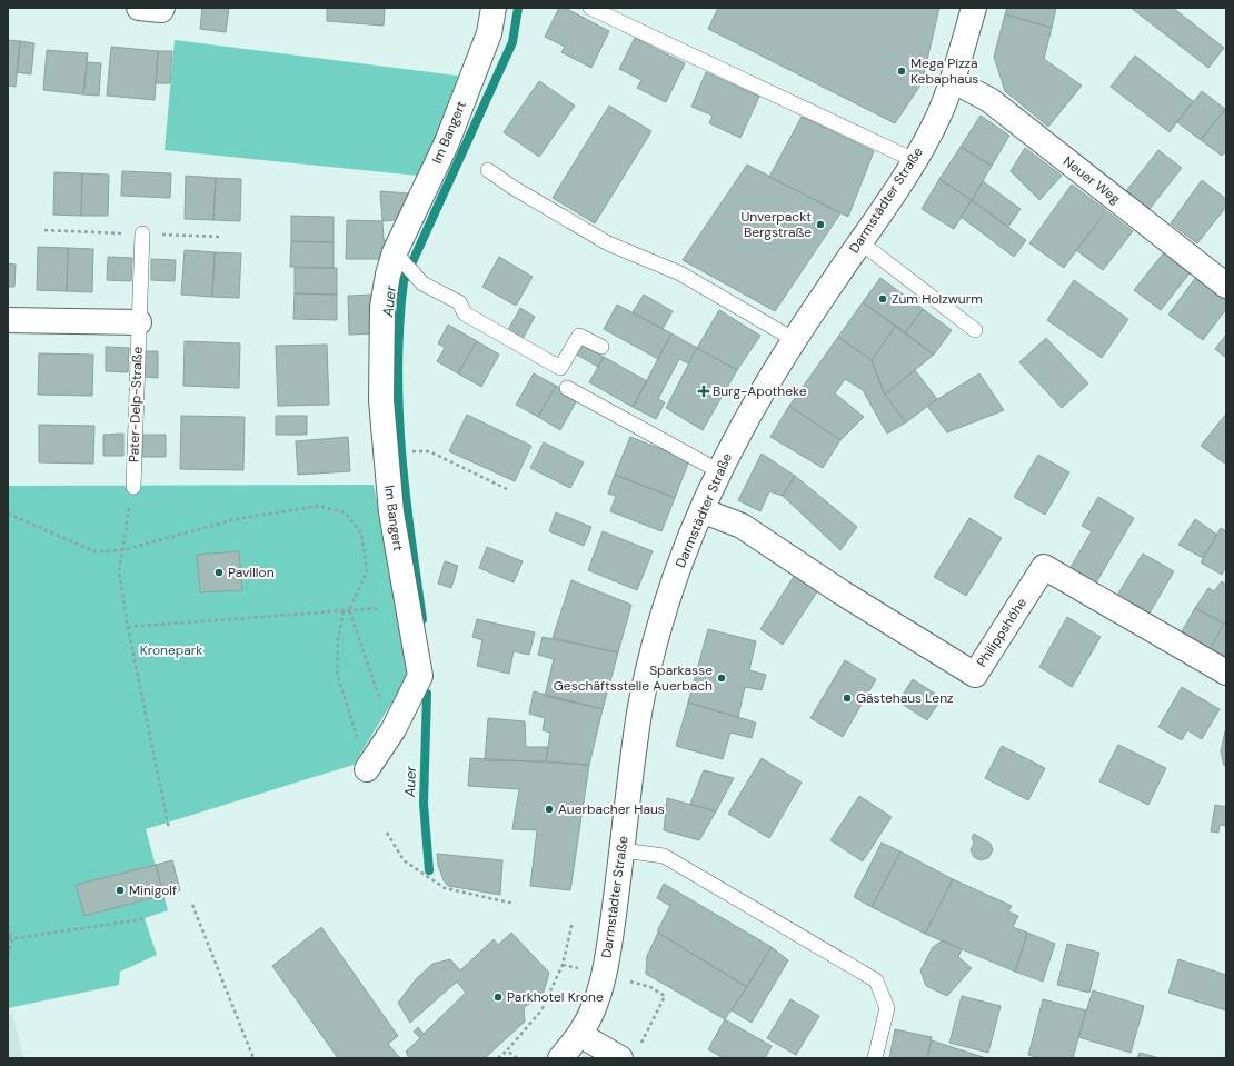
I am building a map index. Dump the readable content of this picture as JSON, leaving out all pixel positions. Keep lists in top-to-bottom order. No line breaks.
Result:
{"streets":{"street":["Im Bangert","Neuer Weg","Darmstädter Straße","Philippshöhe"],"lane":["Pater-Delp-Straße"]},"crossings":[["Neuer Weg","Darmstädter Straße"],["Darmstädter Straße","Philippshöhe"]],"water":["Auer"],"parks":["Kronepark"],"places":{"other":["Mega Pizza Kebaphaus","Unverpackt Bergstraße","Zum Holzwurm","Pavillon","Sparkasse Geschäftsstelle Auerbach","Gästehaus Lenz","Auerbacher Haus","Minigolf","Parkhotel Krone"],"health":["Burg-Apotheke"]}}
